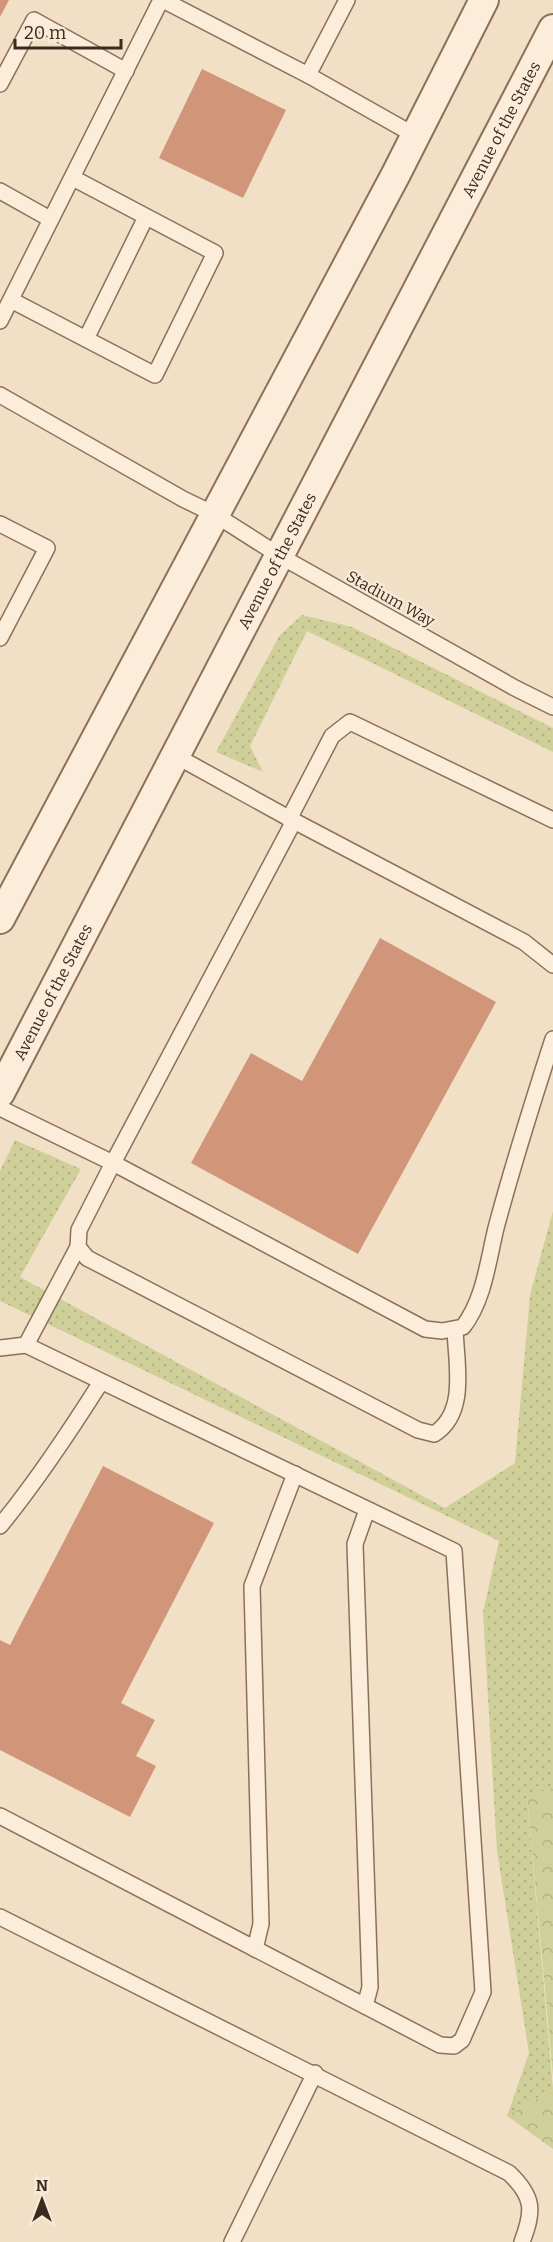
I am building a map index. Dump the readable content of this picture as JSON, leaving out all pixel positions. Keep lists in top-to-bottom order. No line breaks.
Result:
{"streets":{"street":["Avenue of the States"],"lane":["Stadium Way"]},"crossings":[["Avenue of the States","Stadium Way"]],"scale_bar":"20 m","north":"top"}
